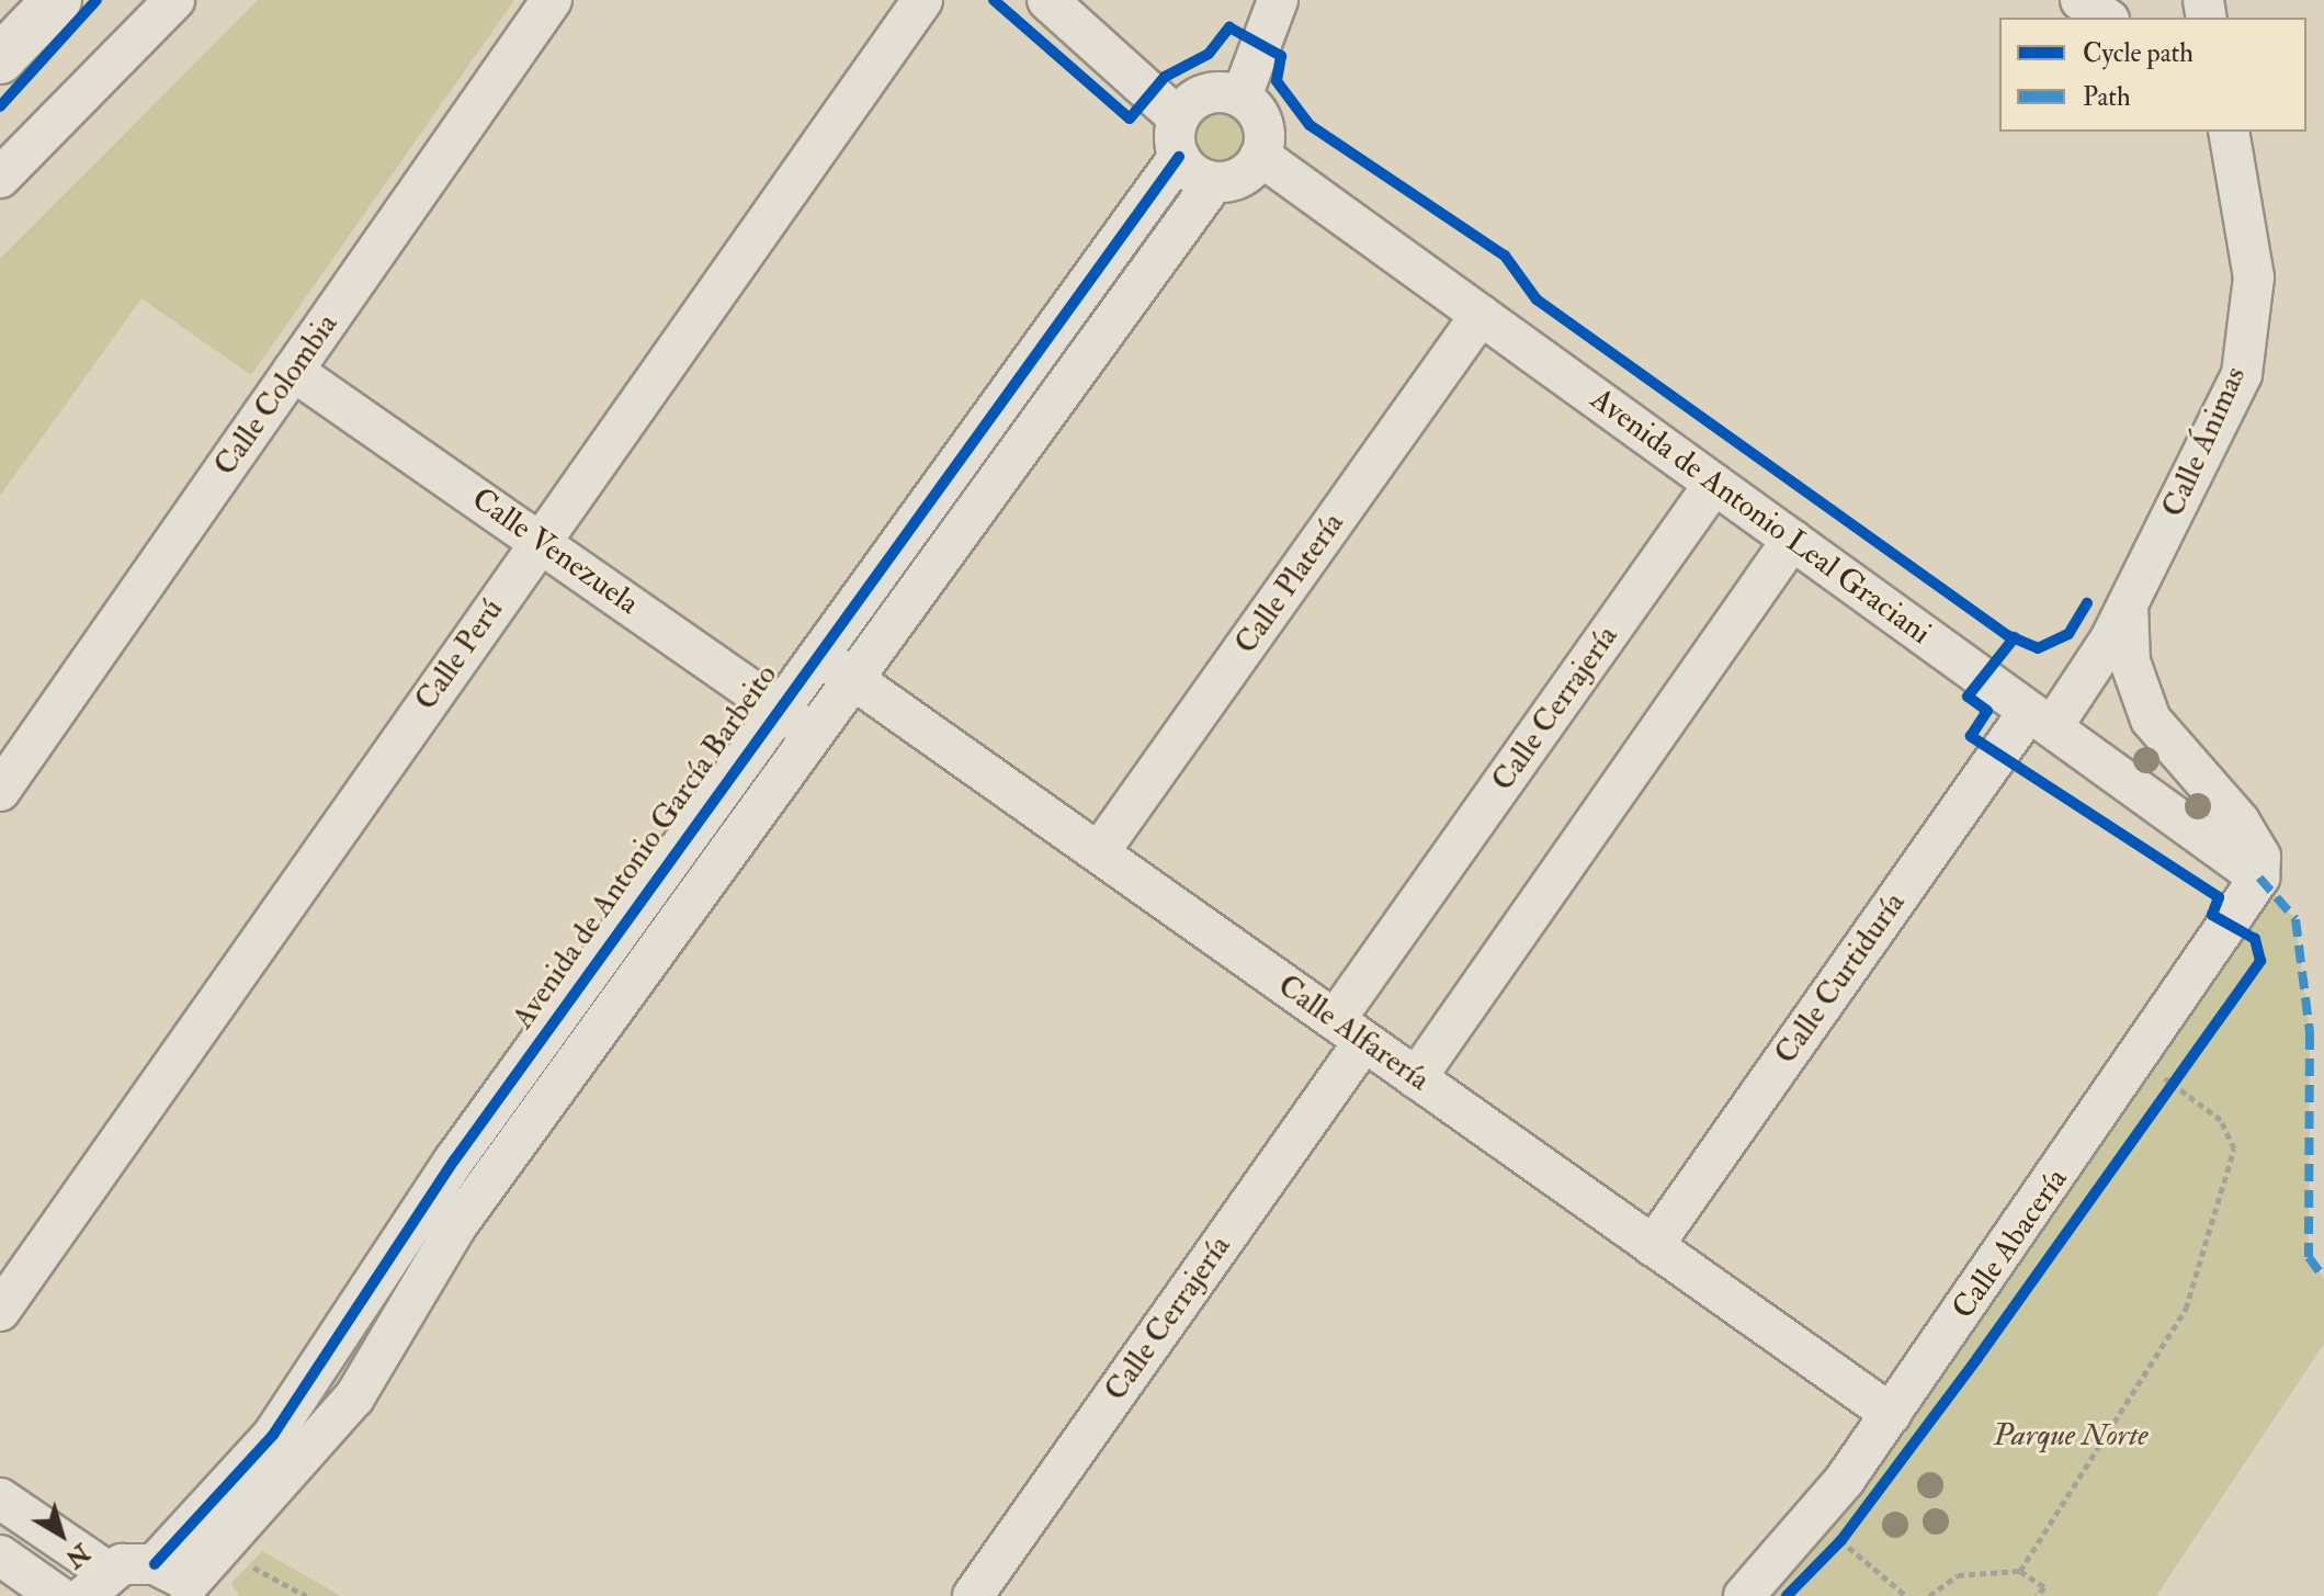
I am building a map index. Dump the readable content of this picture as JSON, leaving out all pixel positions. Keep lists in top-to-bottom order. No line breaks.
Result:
{"streets":{"street":["Calle Colombia","Calle Ánimas","Avenida de Antonio Leal Graciani","Calle Venezuela","Calle Platería","Calle Perú","Calle Cerrajería","Avenida de Antonio García Barbeito","Calle Curtiduría","Calle Alfarería","Calle Abacería"]},"crossings":[["Calle Colombia","Calle Venezuela"],["Calle Ánimas","Avenida de Antonio Leal Graciani"],["Calle Ánimas","Calle Curtiduría"],["Avenida de Antonio Leal Graciani","Calle Platería"],["Avenida de Antonio Leal Graciani","Calle Cerrajería"],["Avenida de Antonio Leal Graciani","Avenida de Antonio García Barbeito"],["Avenida de Antonio Leal Graciani","Calle Curtiduría"],["Avenida de Antonio Leal Graciani","Calle Abacería"],["Calle Venezuela","Calle Perú"],["Calle Venezuela","Avenida de Antonio García Barbeito"],["Calle Platería","Calle Alfarería"],["Calle Cerrajería","Calle Alfarería"],["Avenida de Antonio García Barbeito","Calle Alfarería"],["Calle Curtiduría","Calle Alfarería"],["Calle Alfarería","Calle Abacería"]],"parks":["Parque Norte"],"legend":["Cycle path","Path"],"north":"bottom right"}
